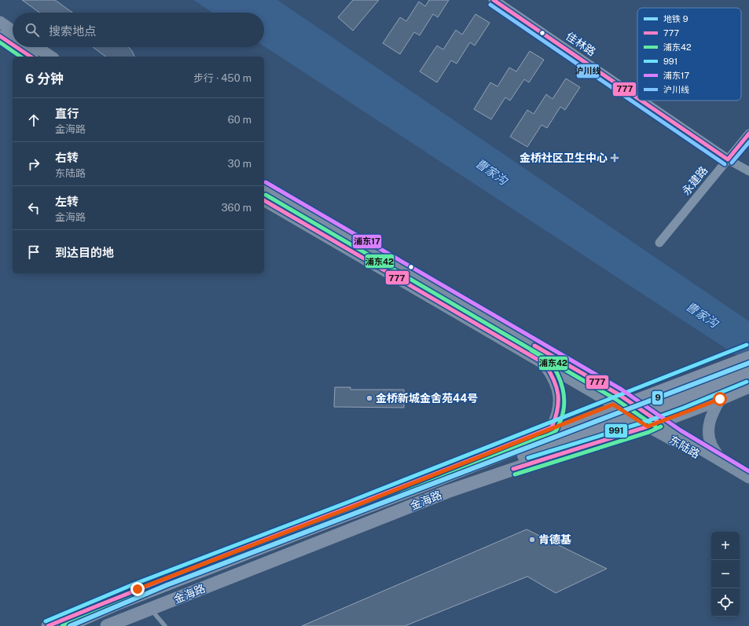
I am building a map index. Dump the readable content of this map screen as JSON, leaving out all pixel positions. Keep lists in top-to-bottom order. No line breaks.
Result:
{"streets":{"main road":["东陆路","金海路"],"street":["佳林路","永建路"]},"crossings":[["佳林路","永建路"],["东陆路","金海路"]],"water":["曹家沟"],"places":{"health":["金桥社区卫生中心"],"other":["金桥新城金舍苑44号","肯德基"]},"lines":["transit line 777","transit line 沪川线","transit line 浦东42","transit line 浦东17","transit line 991","metro line 9"],"legend":["地铁 9","777","浦东42","991","浦东17","沪川线"],"page":{"search":"搜索地点","heading":["6 分钟","步行 · 450 m"],"list":[["直行","金海路","60 m"],["右转","东陆路","30 m"],["左转","金海路","360 m"],"到达目的地"],"map_buttons":["+","−"]}}
